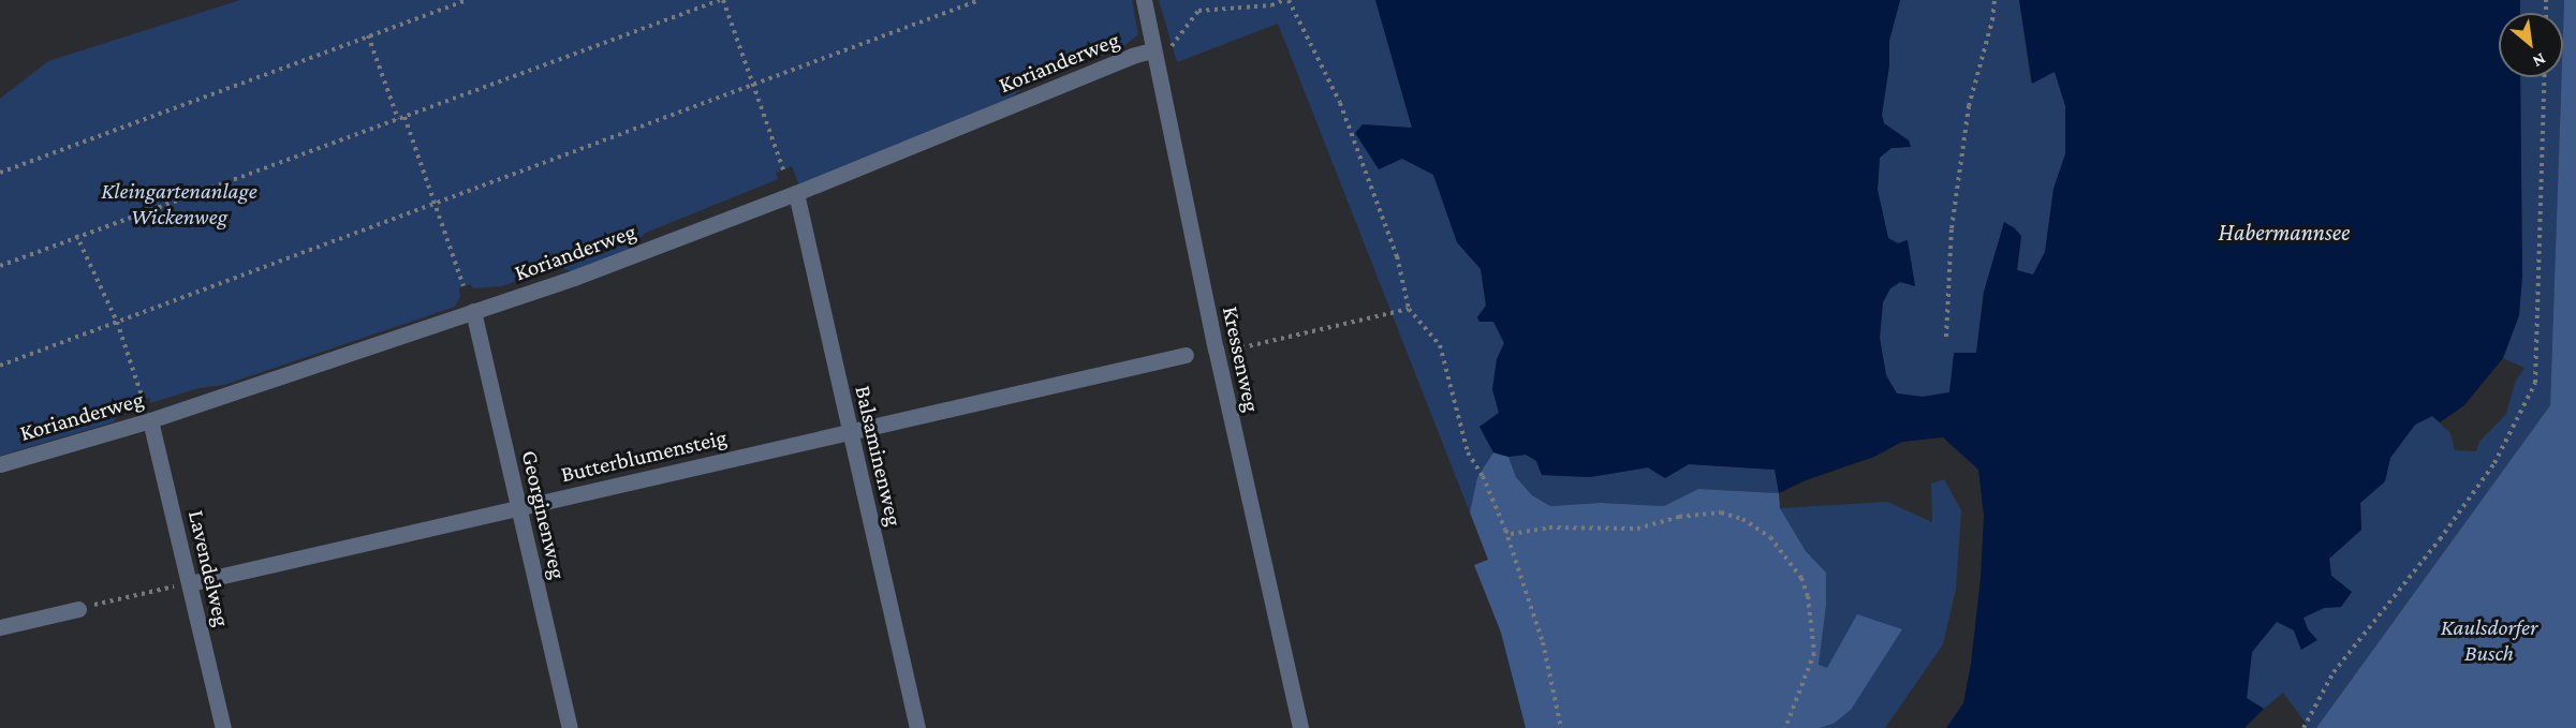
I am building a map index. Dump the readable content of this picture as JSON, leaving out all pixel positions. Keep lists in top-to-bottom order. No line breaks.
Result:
{"streets":{"street":["Korianderweg","Kressenweg","Butterblumensteig","Balsaminenweg","Georginenweg","Lavendelweg"]},"crossings":[["Korianderweg","Kressenweg"],["Korianderweg","Balsaminenweg"],["Korianderweg","Georginenweg"],["Korianderweg","Lavendelweg"],["Butterblumensteig","Balsaminenweg"],["Butterblumensteig","Georginenweg"],["Butterblumensteig","Lavendelweg"]],"water":["Habermannsee"],"parks":["Kleingartenanlage Wickenweg","Kaulsdorfer Busch"],"north":"bottom right"}
